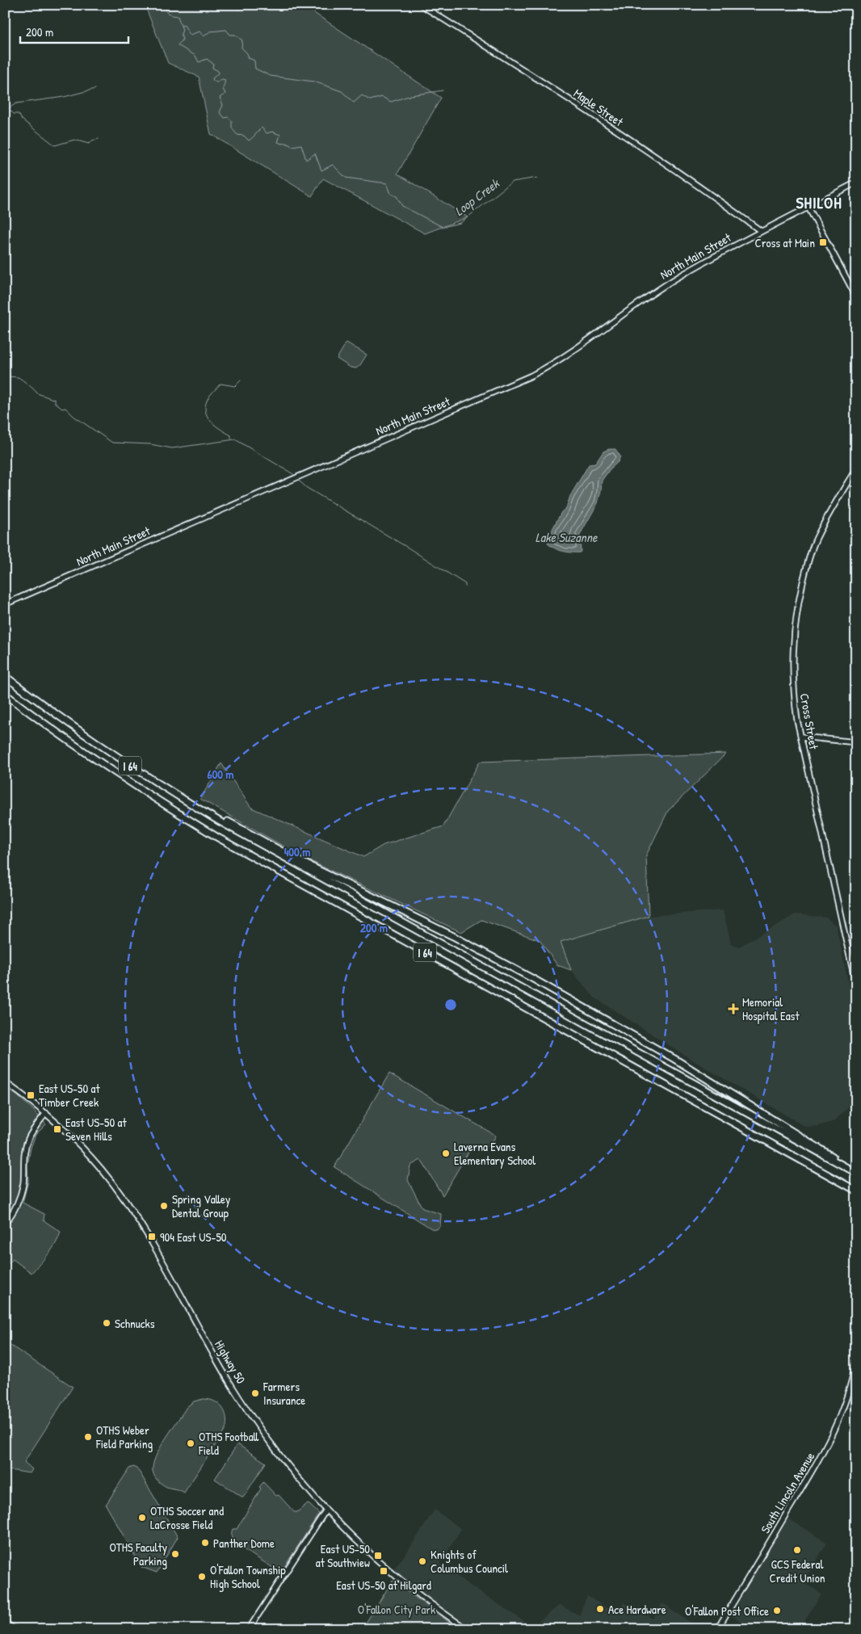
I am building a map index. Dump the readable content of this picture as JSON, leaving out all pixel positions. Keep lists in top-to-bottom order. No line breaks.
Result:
{"streets":{"highway":["I 64"],"main road":["Maple Street","North Main Street","Cross Street","Highway 50","South Lincoln Avenue"]},"crossings":[["Maple Street","North Main Street"]],"districts":["SHILOH"],"water":["Loop Creek","Lake Suzanne"],"parks":["O'Fallon City Park"],"places":{"transit":["Cross at Main","East US-50 at Timber Creek","East US-50 at Seven Hills","904 East US-50","East US-50 at Southview","East US-50 at Hilgard"],"health":["Memorial Hospital East"],"other":["Laverna Evans Elementary School","Spring Valley Dental Group","Schnucks","Farmers Insurance","OTHS Weber Field Parking","OTHS Football Field","OTHS Soccer and LaCrosse Field","Panther Dome","GCS Federal Credit Union","OTHS Faculty Parking","Knights of Columbus Council","O'Fallon Township High School","Ace Hardware","O'Fallon Post Office"]},"scale_bar":"200 m","rings":["600 m","400 m","200 m"]}
